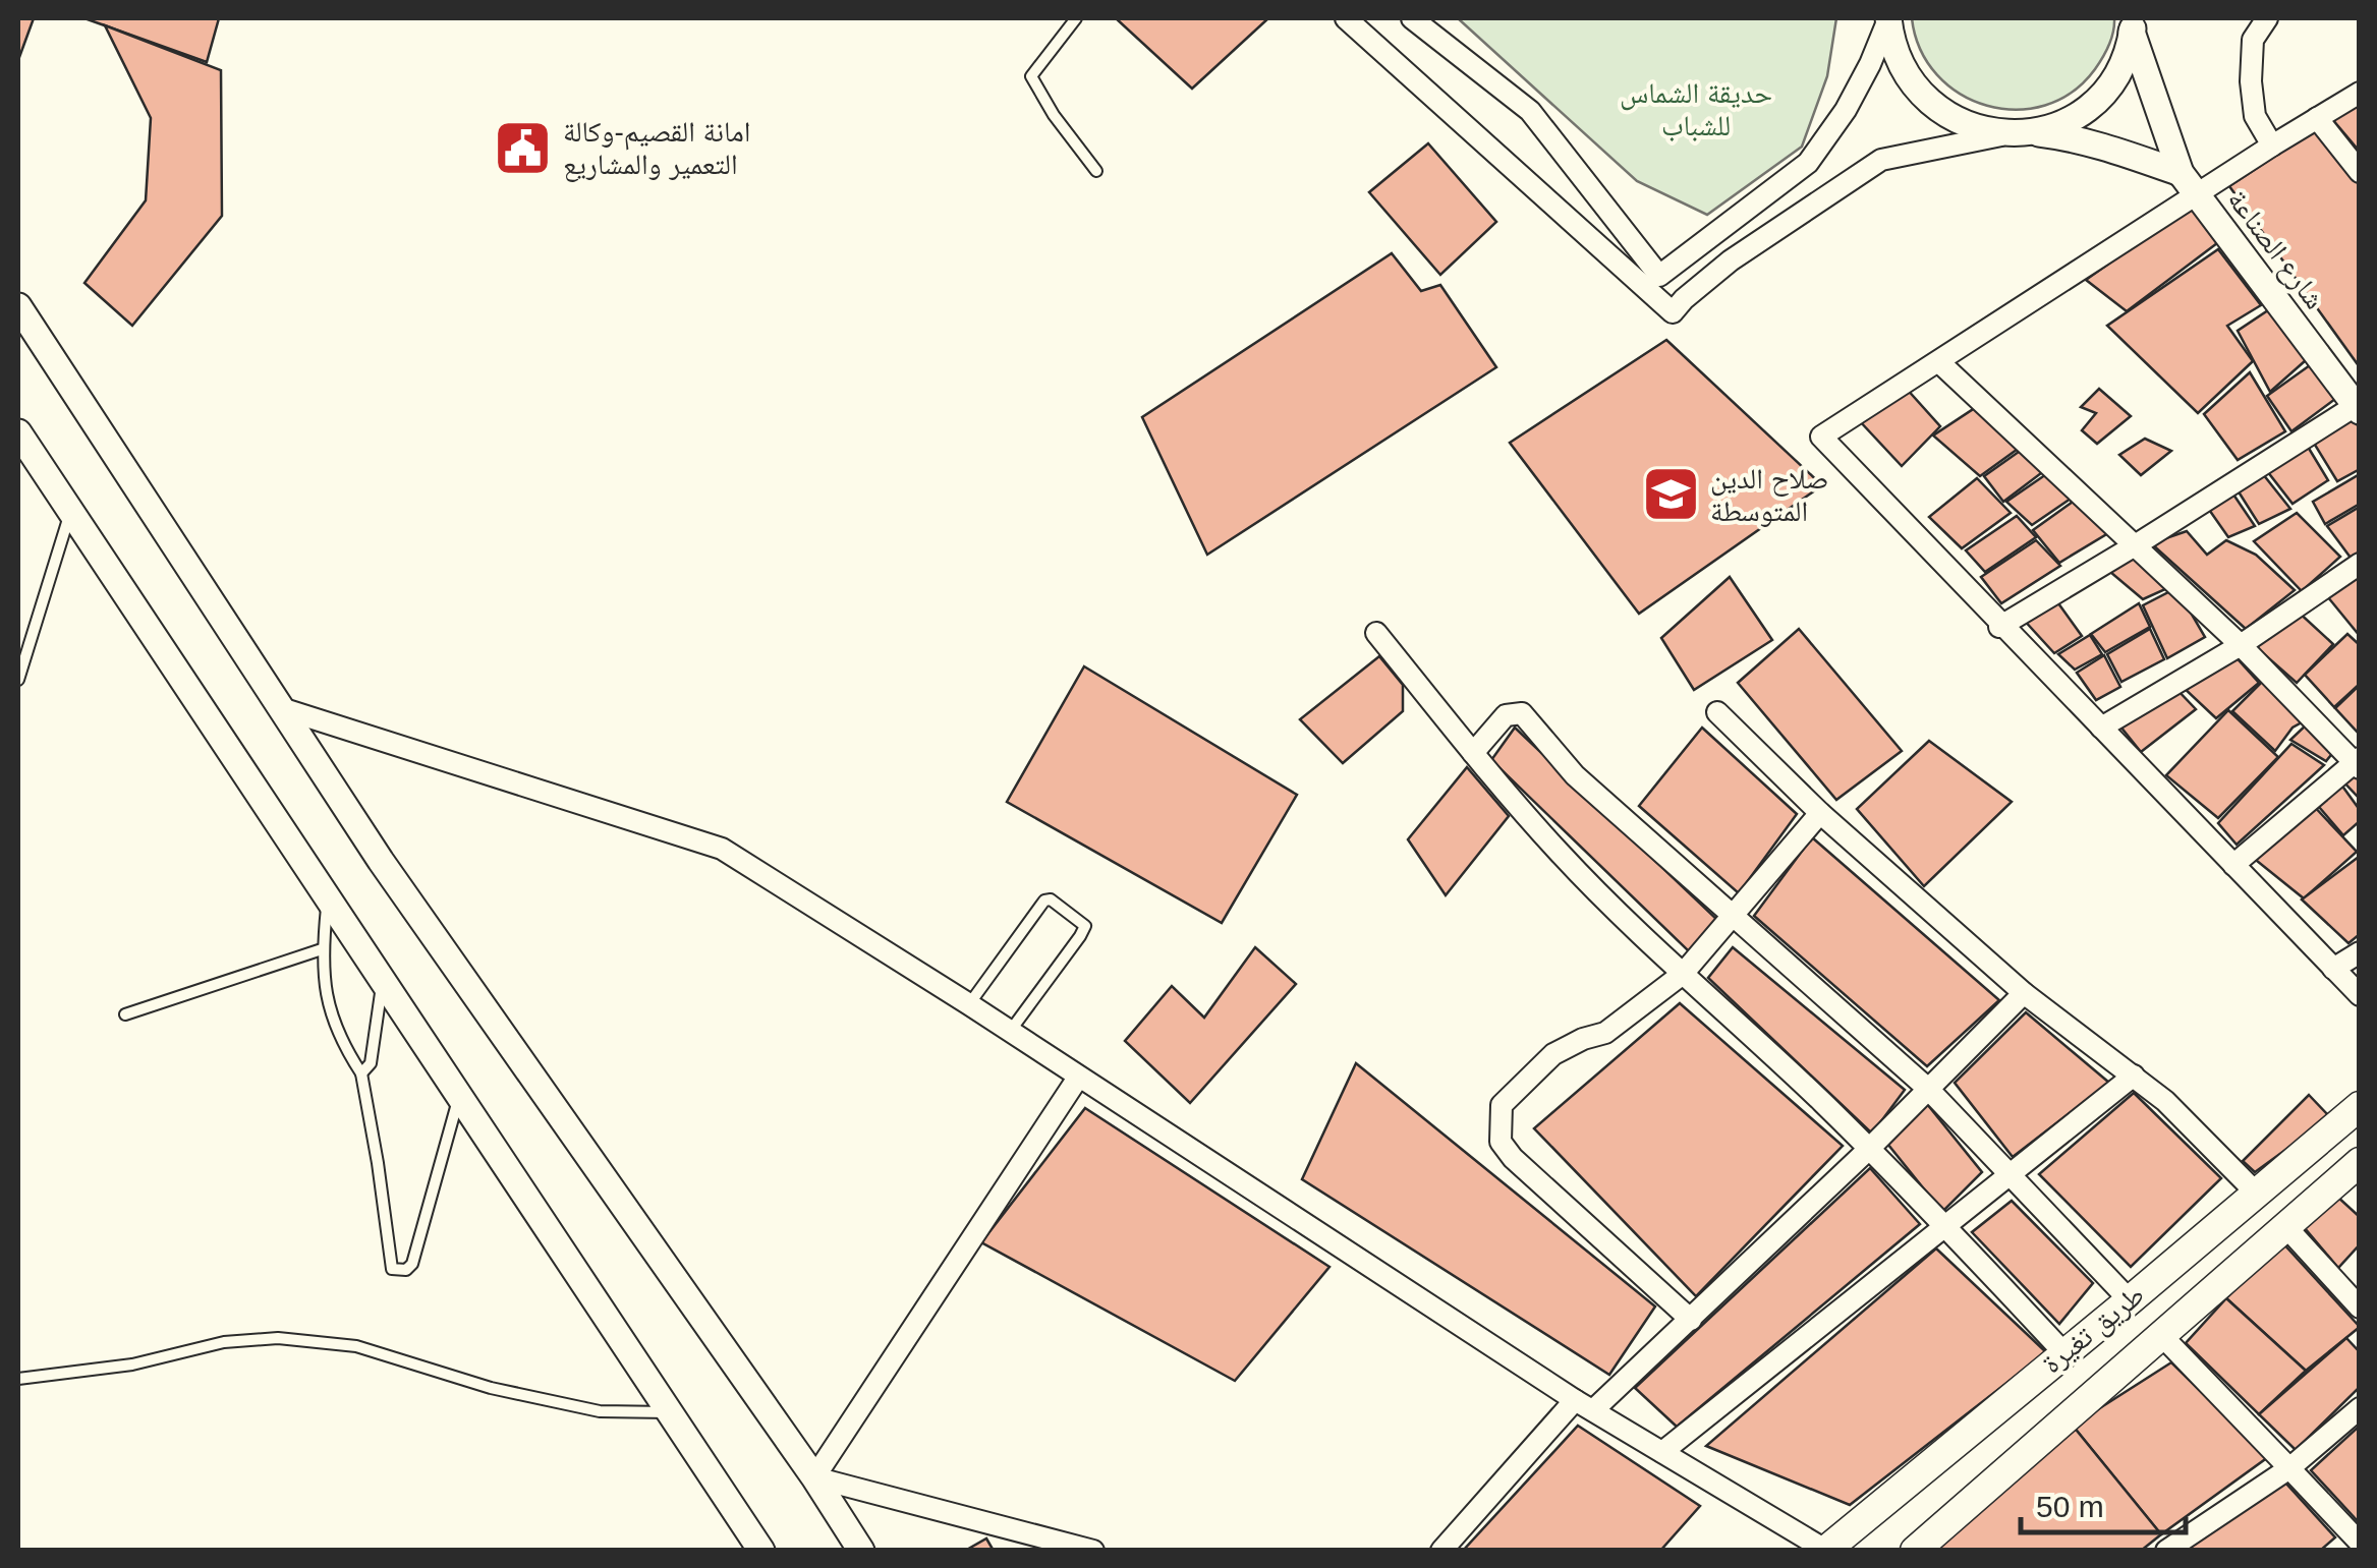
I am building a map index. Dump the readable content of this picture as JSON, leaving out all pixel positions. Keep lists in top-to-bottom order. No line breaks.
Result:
{"streets":{"main road":["طريق تغيرة"],"street":["شارع الصناعة"]},"parks":["حديقة الشماس للشباب"],"places":{"public building":["امانة القصيم-وكالة التعمير والمشاريع"],"school or university":["صلاح الدين المتوسطة"]},"scale_bar":"50 m"}
